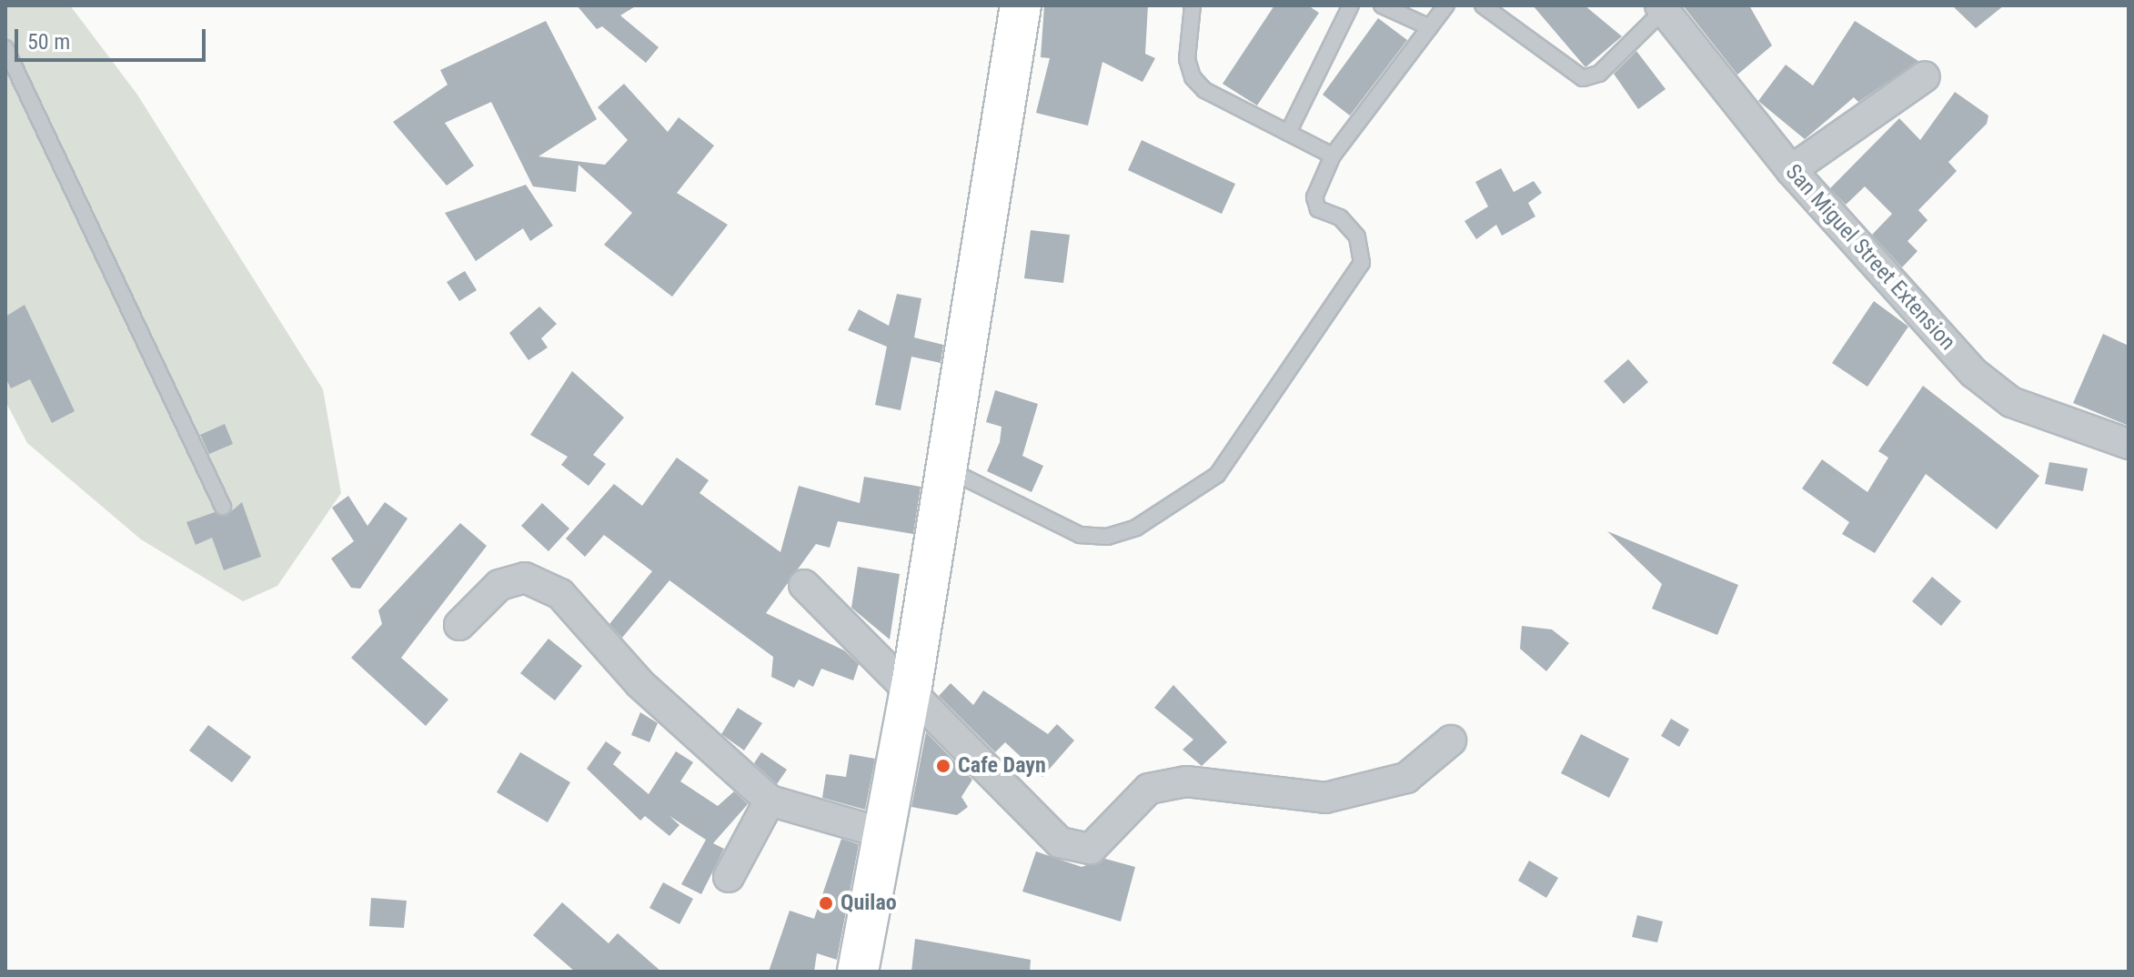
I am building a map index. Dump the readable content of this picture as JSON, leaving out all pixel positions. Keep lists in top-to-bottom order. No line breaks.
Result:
{"streets":{"street":["San Miguel Street Extension"]},"places":["Cafe Dayn","Quilao"],"scale_bar":"50 m"}
